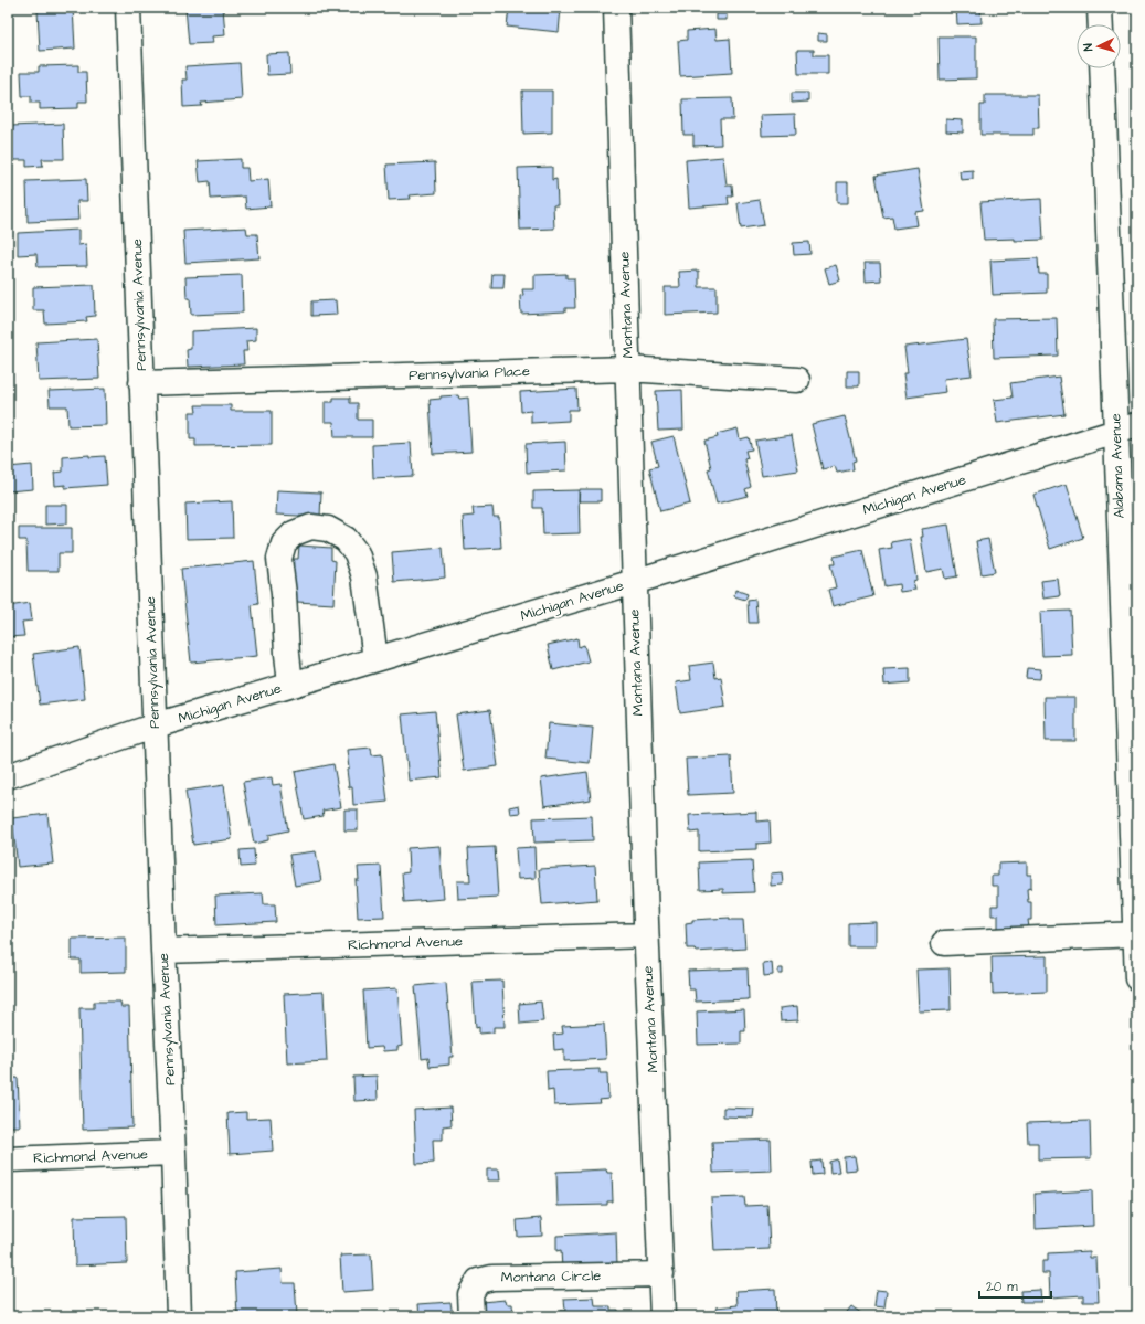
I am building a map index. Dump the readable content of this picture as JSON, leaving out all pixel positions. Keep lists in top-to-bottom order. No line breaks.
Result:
{"streets":{"street":["Pennsylvania Avenue","Montana Avenue","Pennsylvania Place","Alabama Avenue","Michigan Avenue","Richmond Avenue","Montana Circle"]},"crossings":[["Pennsylvania Avenue","Pennsylvania Place"],["Pennsylvania Avenue","Michigan Avenue"],["Pennsylvania Avenue","Richmond Avenue"],["Montana Avenue","Pennsylvania Place"],["Montana Avenue","Michigan Avenue"],["Montana Avenue","Richmond Avenue"],["Montana Avenue","Montana Circle"],["Alabama Avenue","Michigan Avenue"]],"scale_bar":"20 m","north":"left"}
